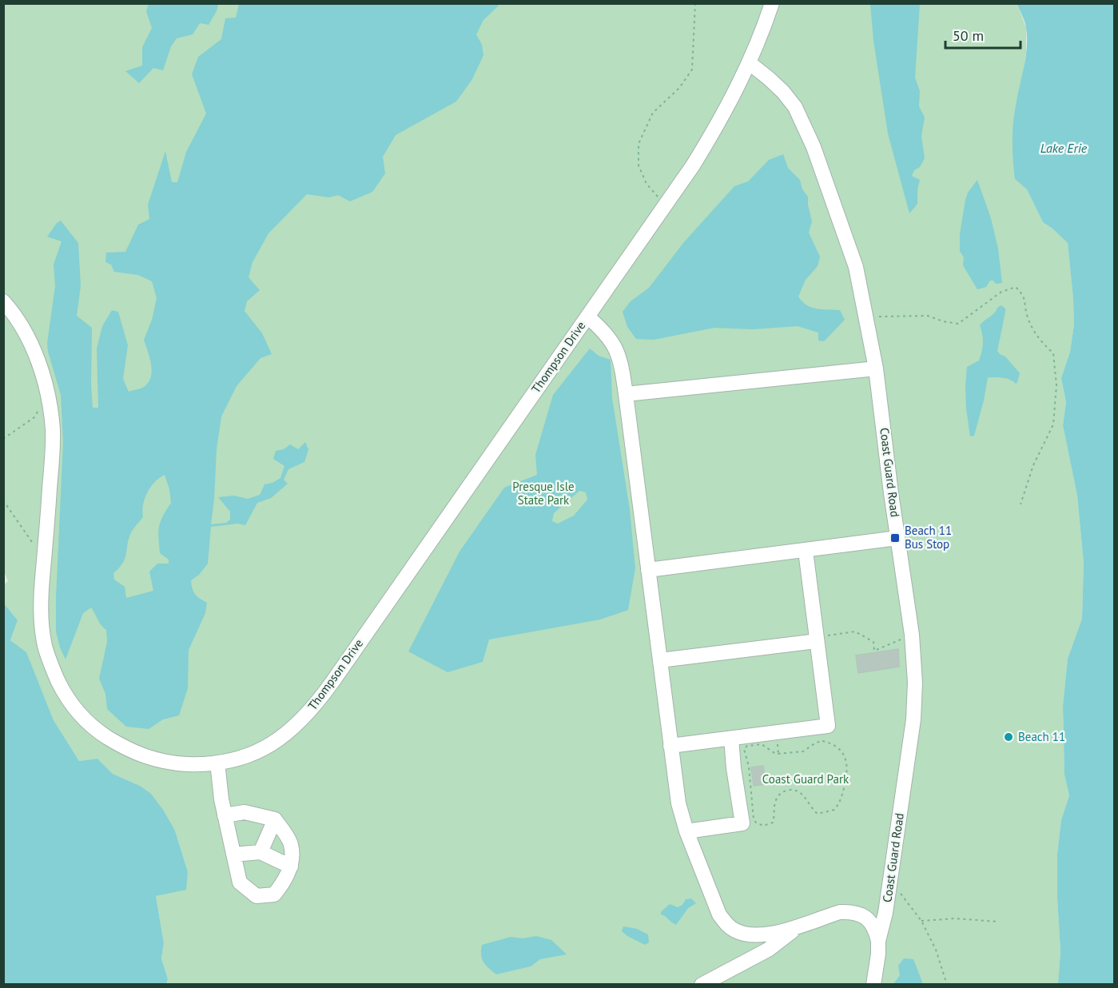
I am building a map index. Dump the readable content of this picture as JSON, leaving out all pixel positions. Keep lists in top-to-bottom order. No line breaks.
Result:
{"streets":{"street":["Thompson Drive","Coast Guard Road"]},"crossings":[["Thompson Drive","Coast Guard Road"]],"water":["Lake Erie"],"parks":["Presque Isle State Park","Coast Guard Park"],"places":{"transit":["Beach 11 Bus Stop"],"other":["Beach 11"]},"scale_bar":"50 m"}
